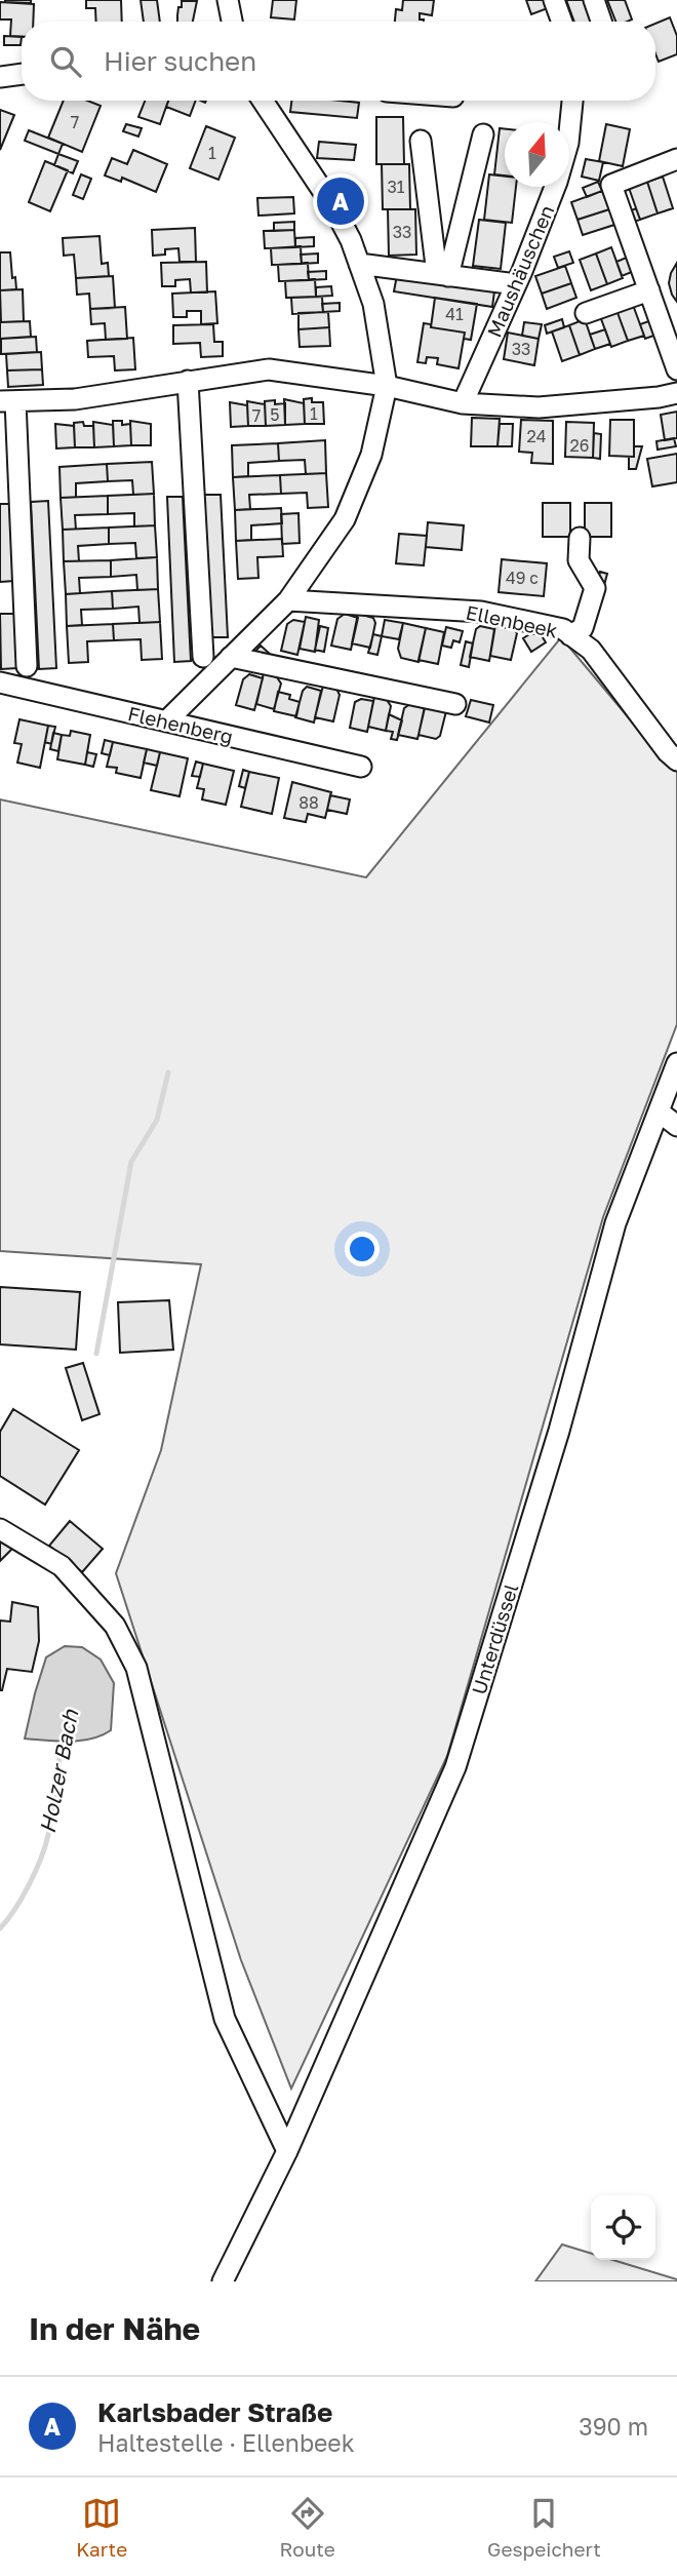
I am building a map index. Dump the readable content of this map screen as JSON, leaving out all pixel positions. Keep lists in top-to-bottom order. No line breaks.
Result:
{"streets":{"street":["Maushäuschen","Ellenbeek","Flehenberg","Unterdüssel"]},"water":["Holzer Bach"],"house_numbers":["7","1","31","33","41","33","1","5","7","24","26","49 c","88"],"north":"top","page":{"search":"Hier suchen","pins":"A","heading":"In der Nähe","list":[{"mark":"A","name":"Karlsbader Straße","note":"Haltestelle · Ellenbeek","value":"390 m"}],"nav":["Karte","Route","Gespeichert"]}}
